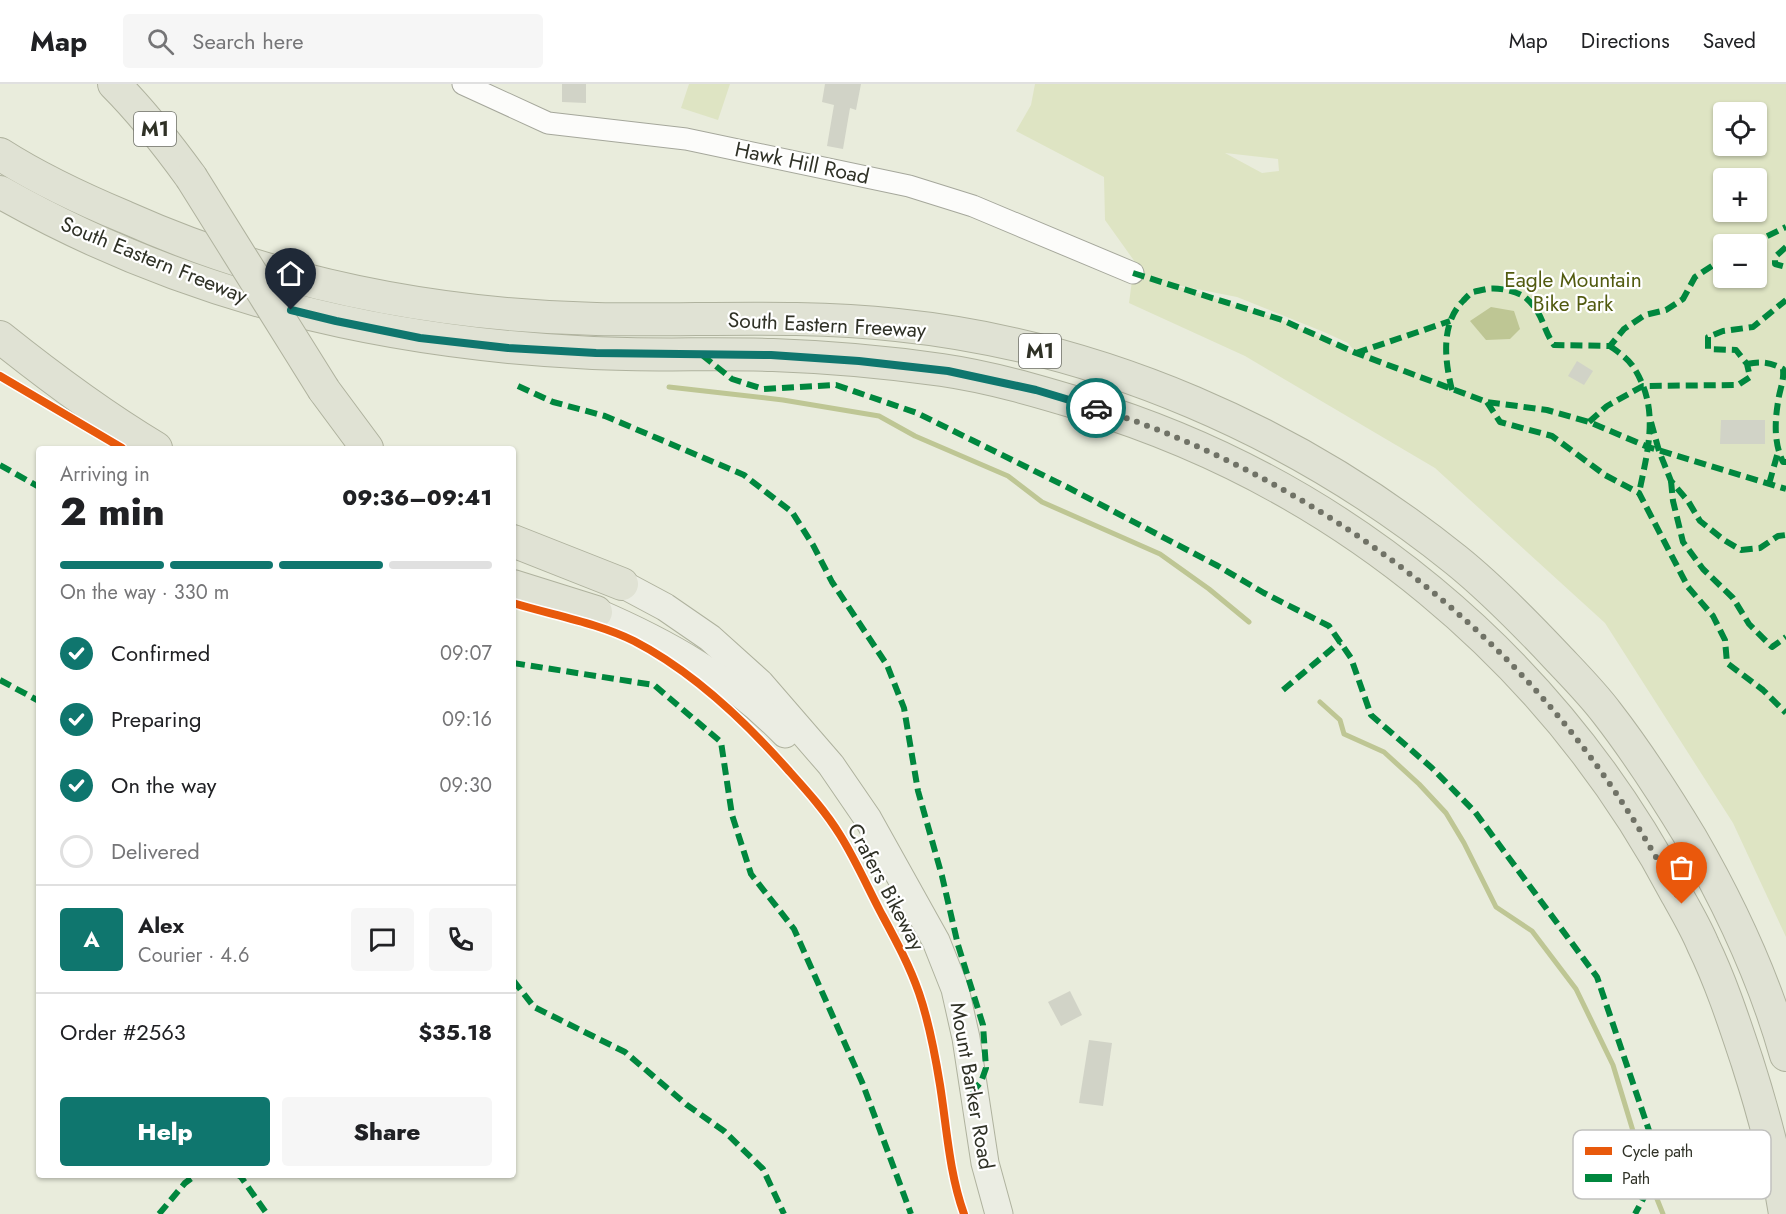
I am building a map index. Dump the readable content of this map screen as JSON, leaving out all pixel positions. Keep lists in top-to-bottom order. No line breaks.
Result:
{"streets":{"highway":["M1","South Eastern Freeway"],"main road":["Mount Barker Road"],"lane":["Hawk Hill Road"],"cycle path":["Crafers Bikeway"]},"parks":["Eagle Mountain Bike Park"],"legend":["Cycle path","Path"],"page":{"header":"Map","search":"Search here","nav":["Map","Directions","Saved"],"map_buttons":["+","−"],"heading":["2 min","Arriving in","09:36–09:41"],"panel":["Alex","Courier · 4.6","Order #2563","$35.18"],"bar":"On the way · 330 m","list":[["Confirmed","09:07"],["Preparing","09:16"],["On the way","09:30"],"Delivered"],"round":"A","buttons":["Help","Share"]}}
